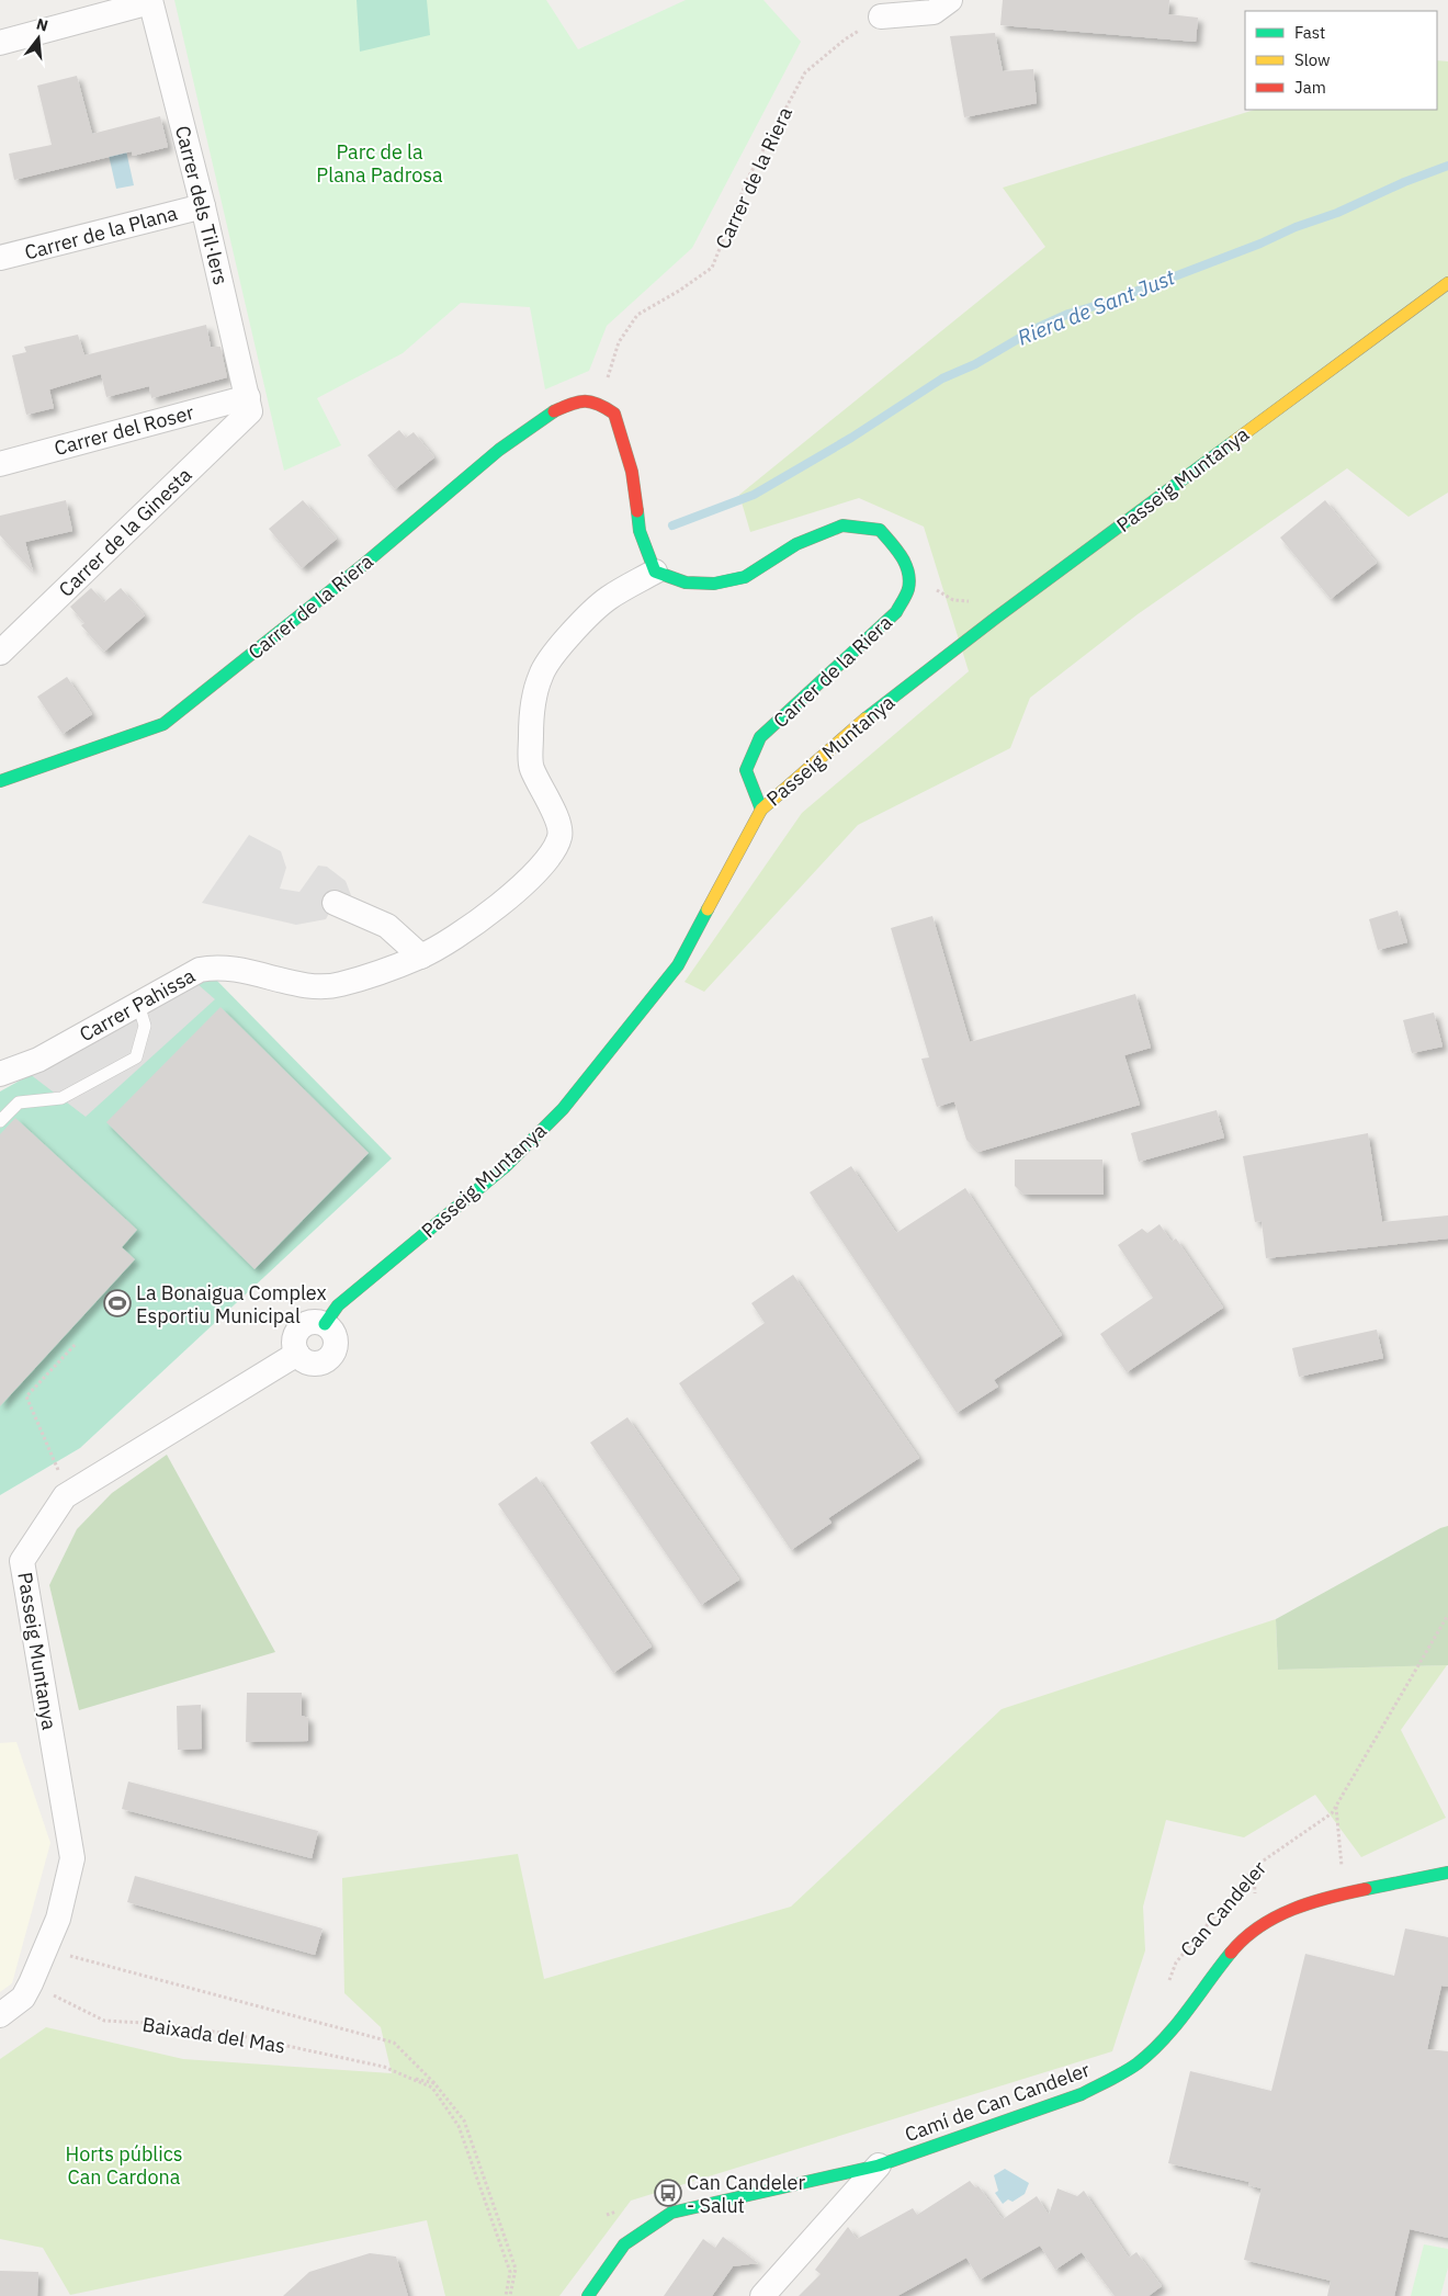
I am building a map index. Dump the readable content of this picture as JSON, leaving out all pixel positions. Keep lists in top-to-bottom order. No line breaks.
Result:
{"streets":{"street":["Carrer de la Riera","Carrer dels Til·lers","Carrer de la Plana","Carrer del Roser","Passeig Muntanya","Carrer de la Ginesta","Carrer Pahissa","Camí de Can Candeler"],"path":["Can Candeler","Baixada del Mas"]},"crossings":[["Carrer de la Riera","Passeig Muntanya"],["Carrer dels Til·lers","Carrer de la Plana"],["Carrer dels Til·lers","Carrer del Roser"],["Carrer dels Til·lers","Carrer de la Ginesta"],["Carrer del Roser","Carrer de la Ginesta"],["Passeig Muntanya","Baixada del Mas"]],"water":["Riera de Sant Just"],"parks":["Parc de la Plana Padrosa","Horts públics Can Cardona"],"places":{"sports":["La Bonaigua Complex Esportiu Municipal"],"bus stop":["Can Candeler - Salut"]},"legend":["Fast","Slow","Jam"],"north":"top"}
